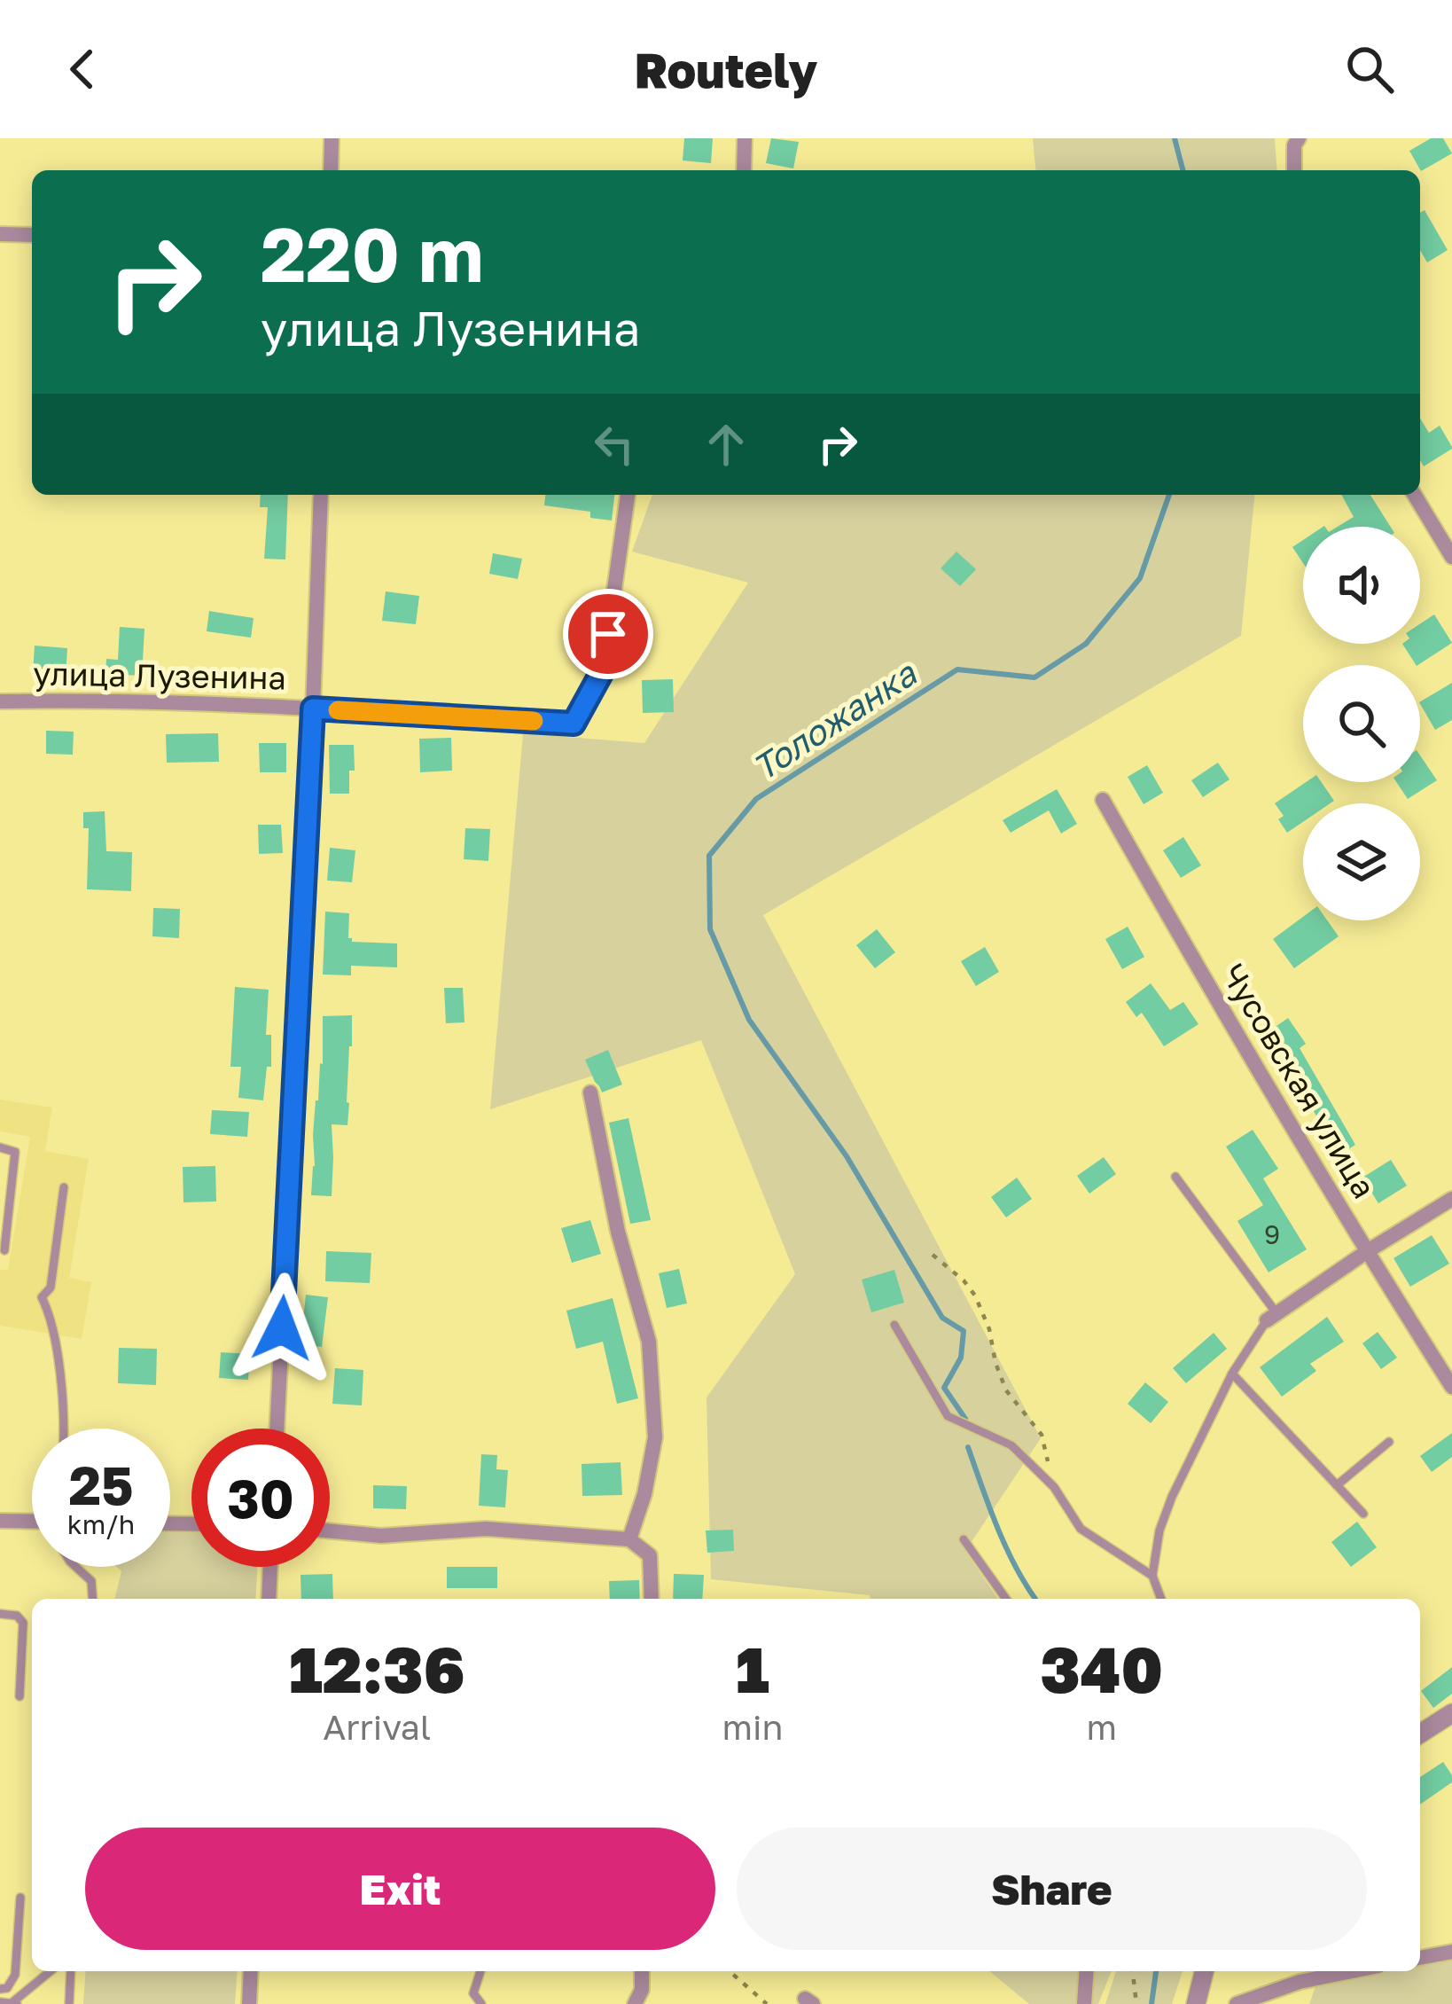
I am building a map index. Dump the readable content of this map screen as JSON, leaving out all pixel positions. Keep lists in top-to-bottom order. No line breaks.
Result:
{"streets":{"street":["улица Лузенина","Чусовская улица"]},"water":["Толожанка"],"house_numbers":["9"],"page":{"header":"Routely","turn":["220 m","улица Лузенина"],"speed":"25 km/h","limit":"30","eta":["12:36","Arrival","1","min","340","m"],"buttons":["Exit","Share"]}}
